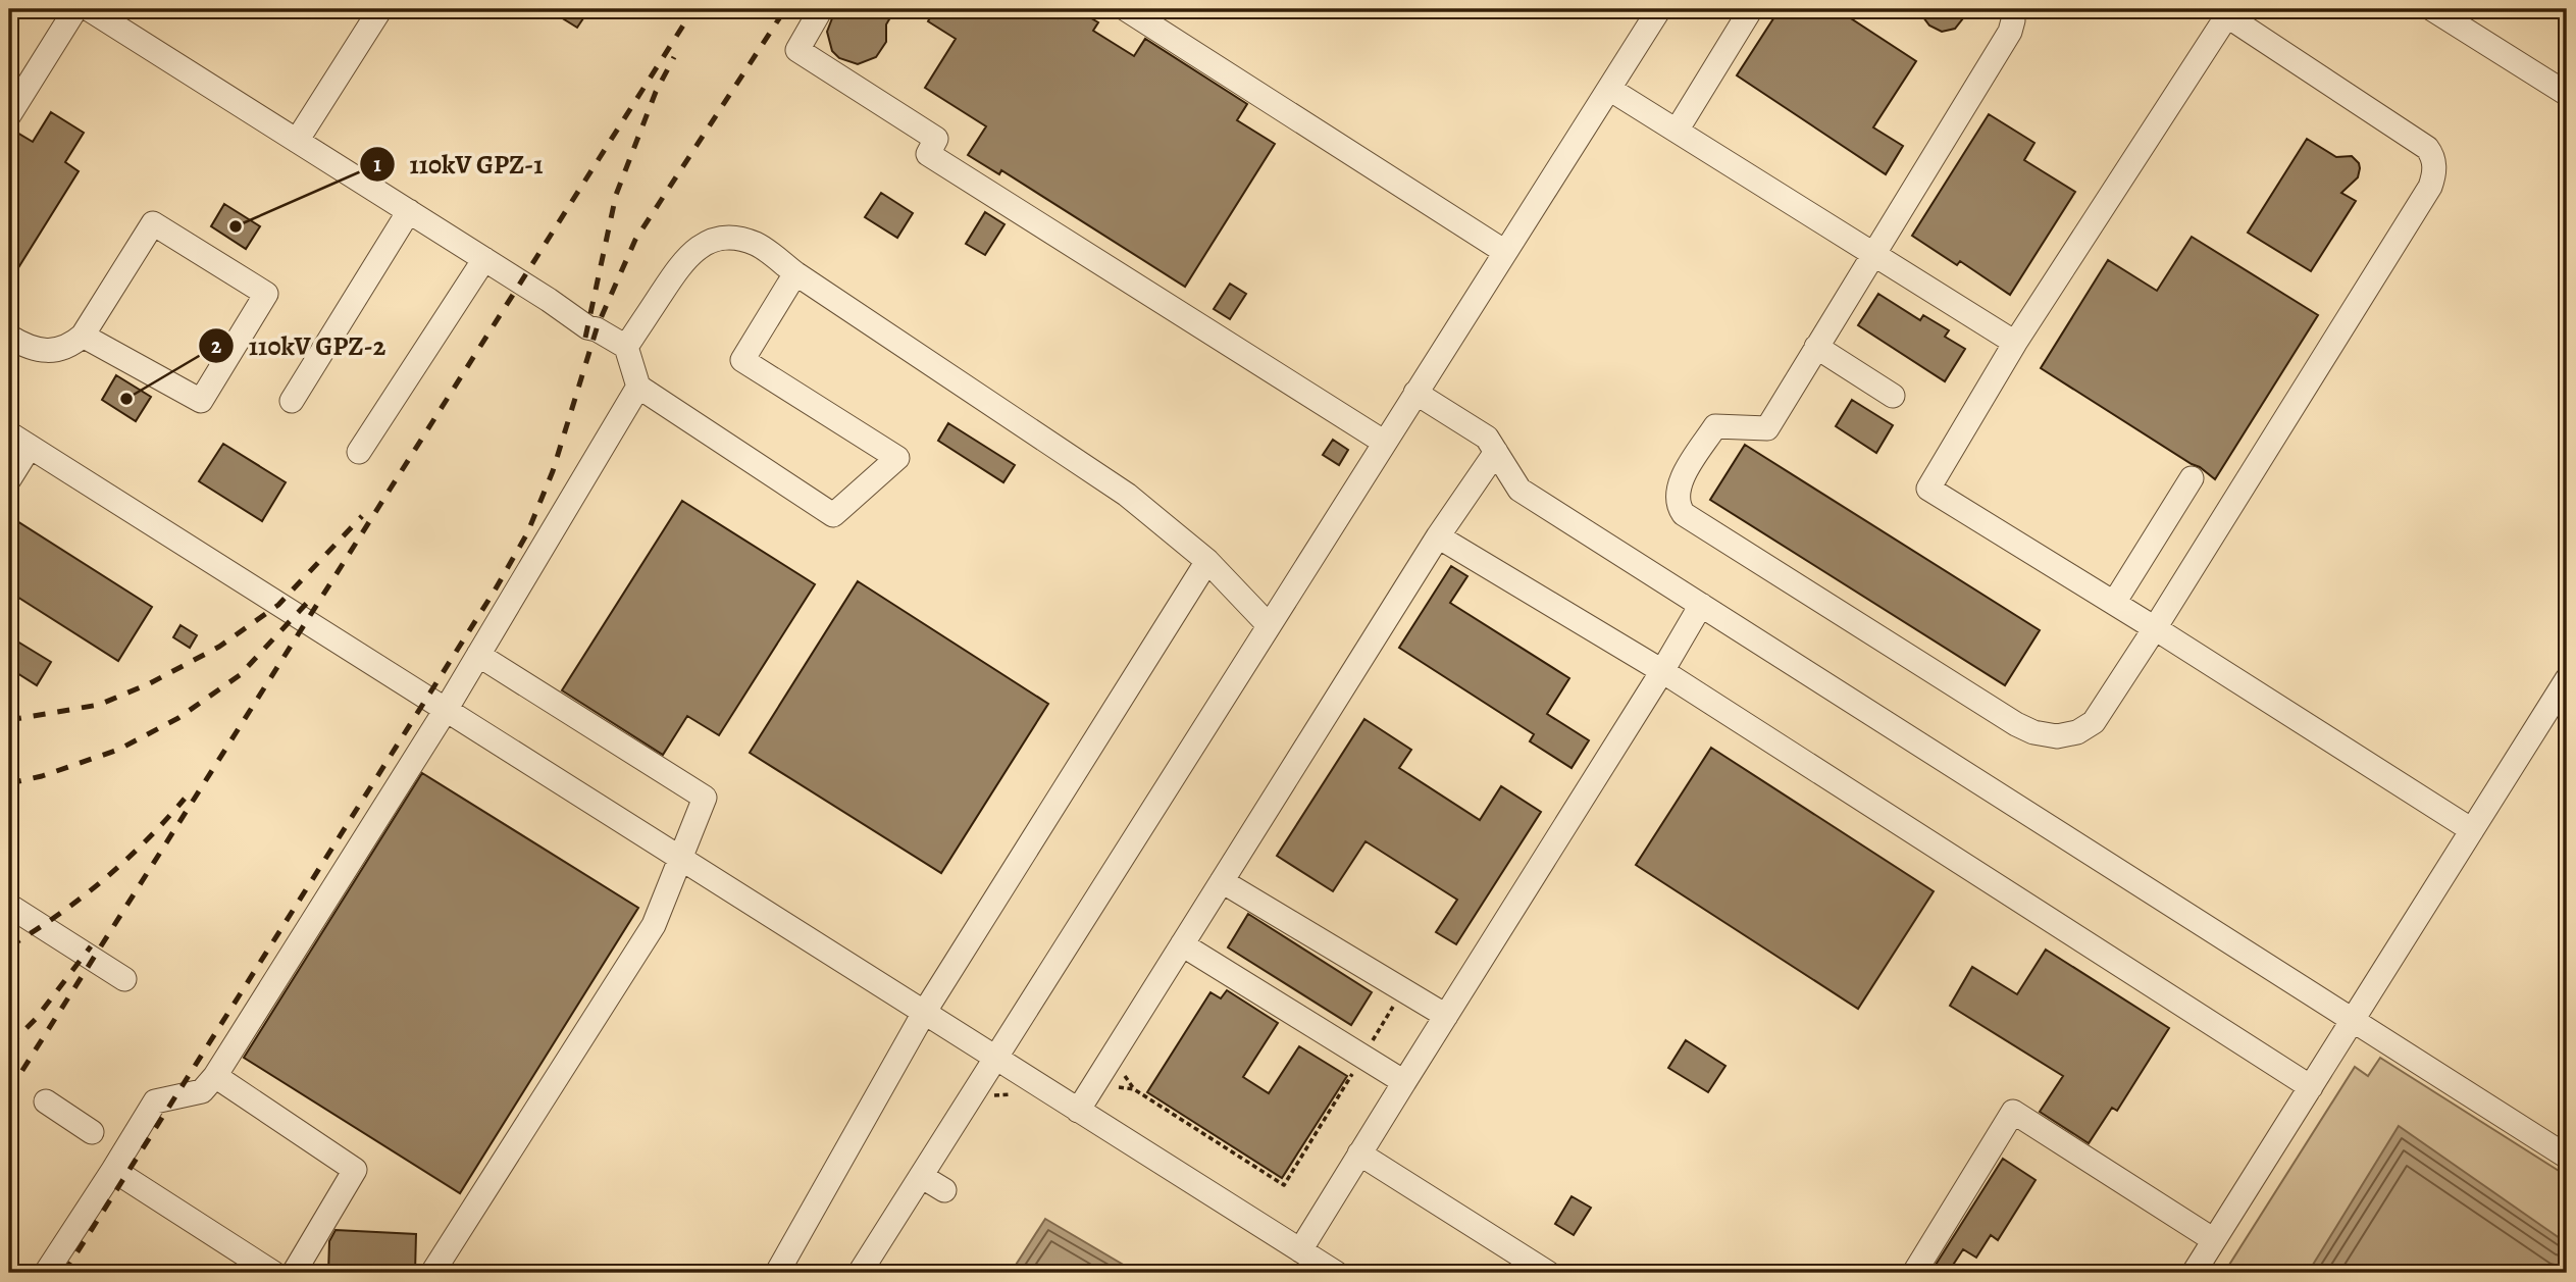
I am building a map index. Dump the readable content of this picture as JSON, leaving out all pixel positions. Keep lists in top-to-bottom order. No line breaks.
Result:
{"places":["110kV GPZ-1","110kV GPZ-2"]}
